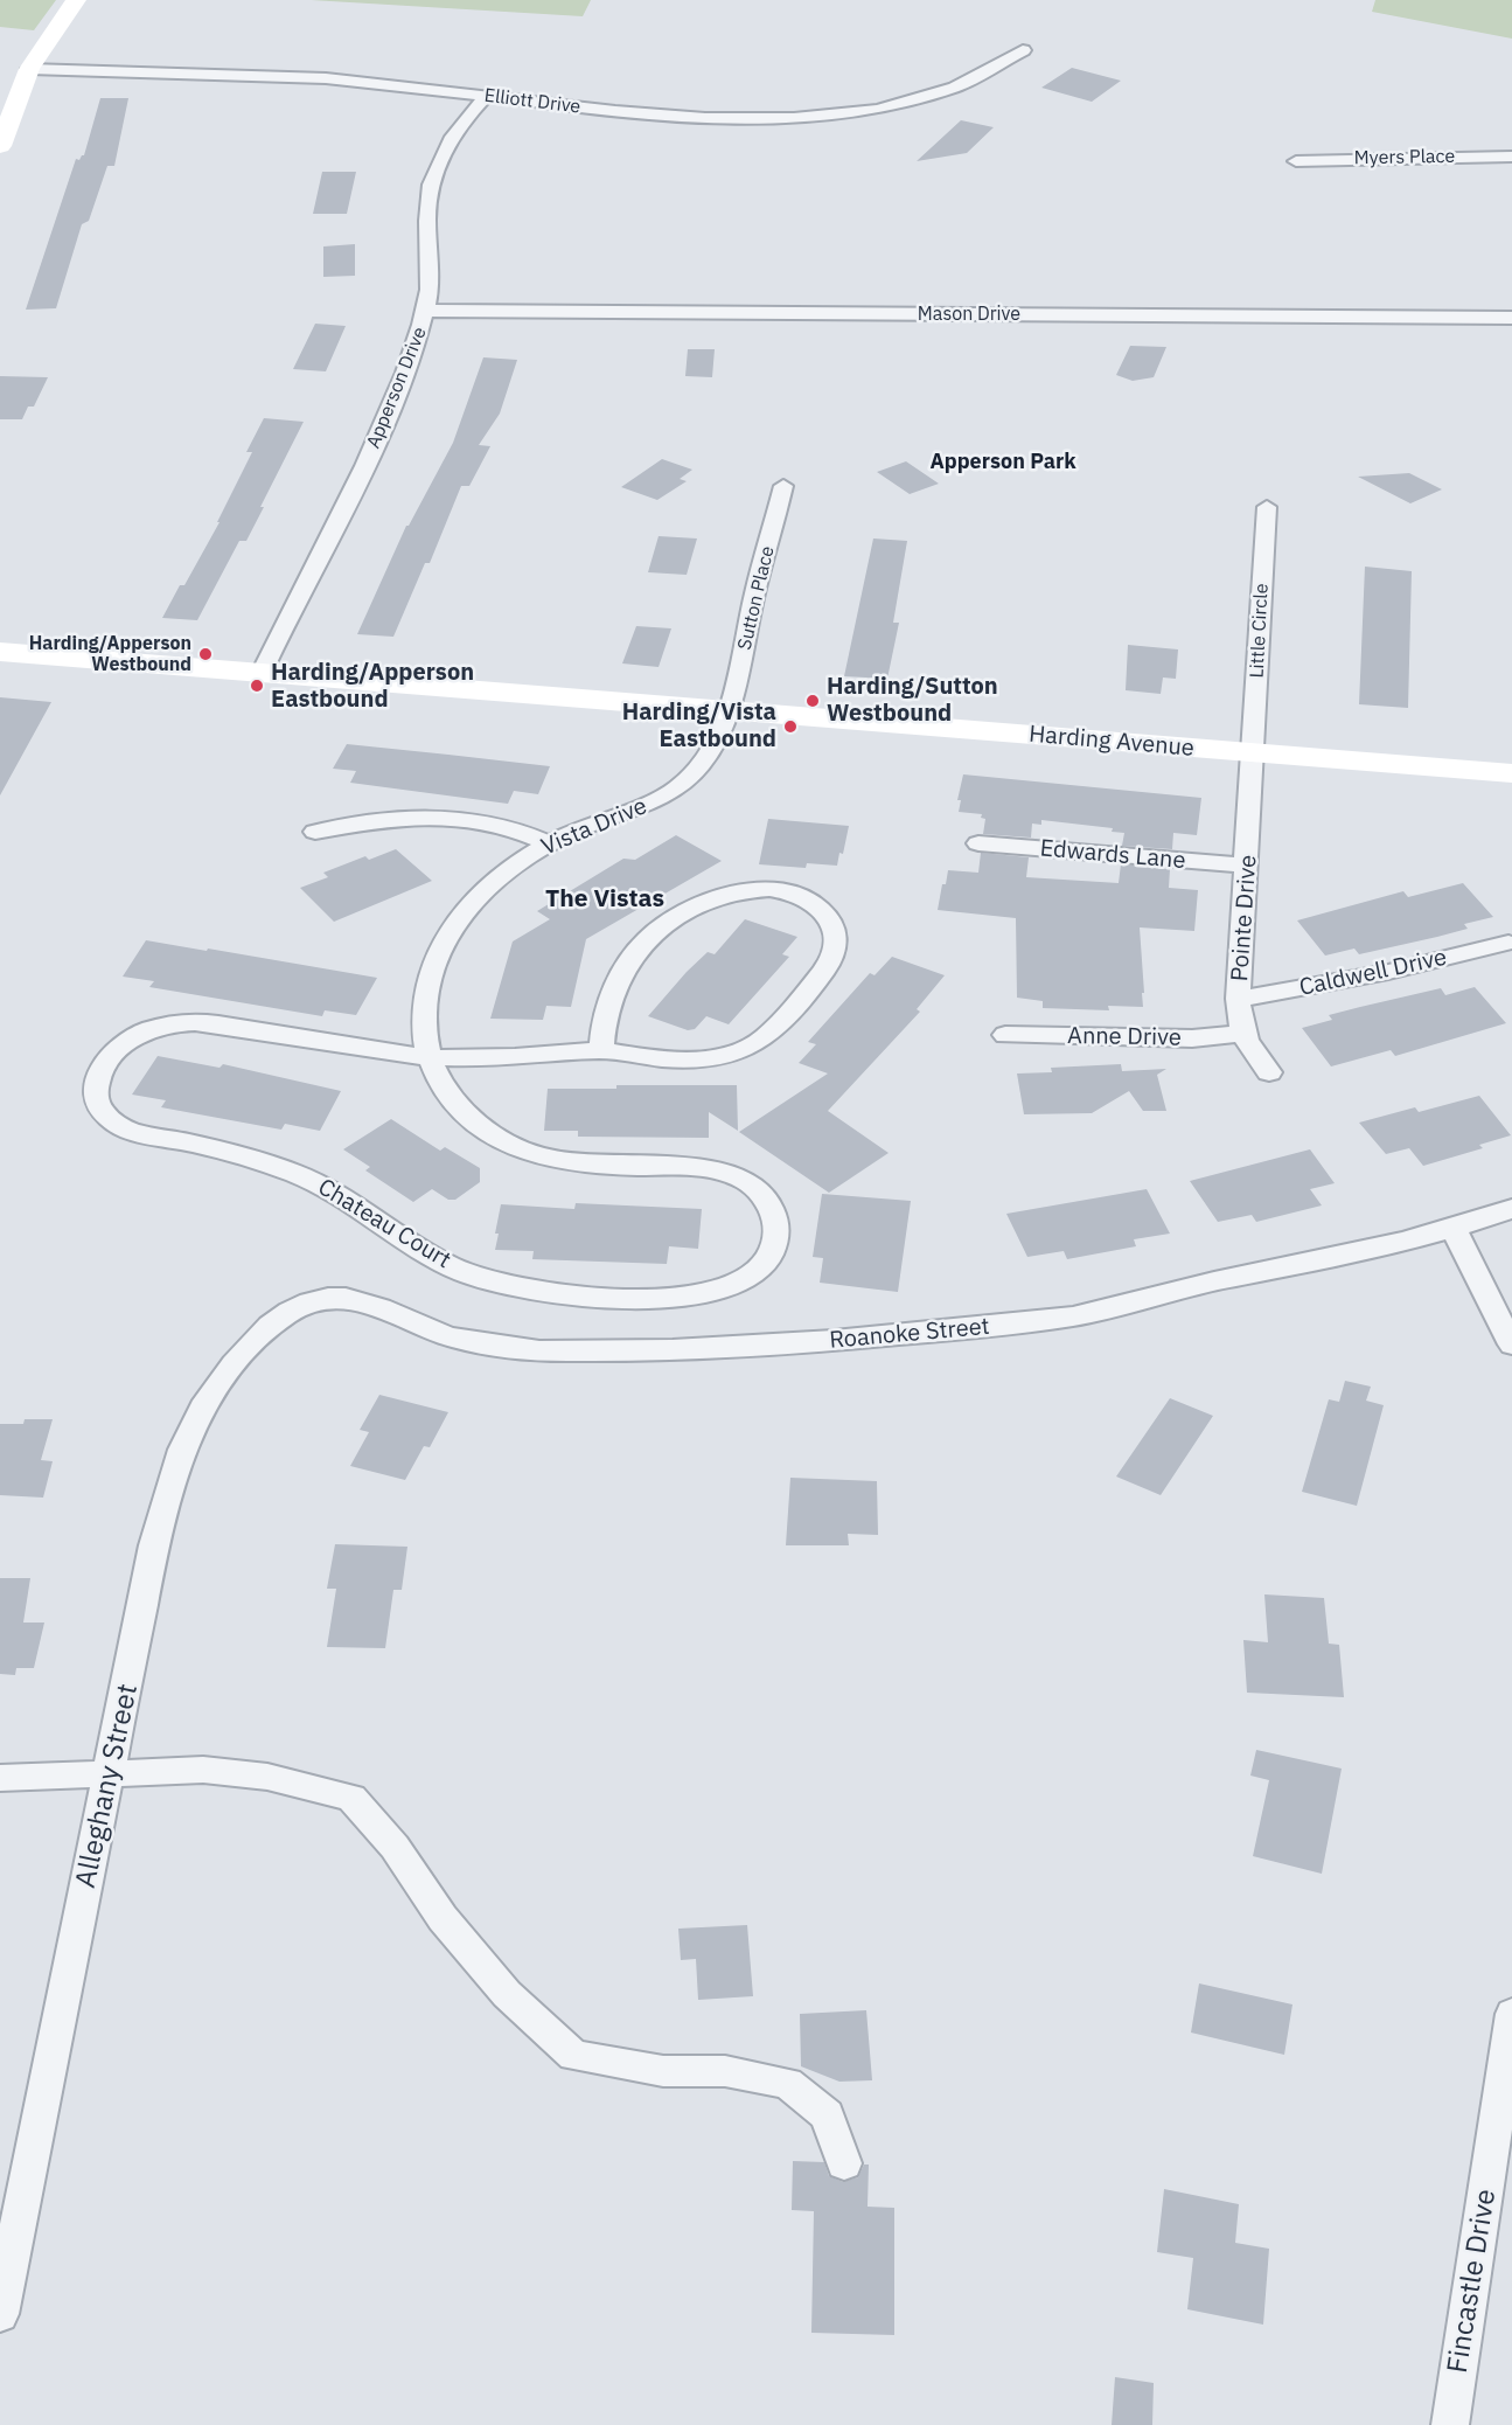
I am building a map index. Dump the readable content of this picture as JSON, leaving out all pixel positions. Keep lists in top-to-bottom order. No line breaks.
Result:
{"streets":{"main road":["Harding Avenue"],"street":["Elliott Drive","Myers Place","Mason Drive","Apperson Drive","Sutton Place","Little Circle","Vista Drive","Edwards Lane","Pointe Drive","Caldwell Drive","Anne Drive","Chateau Court","Roanoke Street","Alleghany Street","Fincastle Drive"]},"crossings":[["Elliott Drive","Apperson Drive"],["Mason Drive","Apperson Drive"],["Apperson Drive","Harding Avenue"],["Sutton Place","Harding Avenue"],["Sutton Place","Vista Drive"],["Little Circle","Harding Avenue"],["Little Circle","Pointe Drive"],["Harding Avenue","Vista Drive"],["Harding Avenue","Pointe Drive"],["Vista Drive","Chateau Court"],["Edwards Lane","Pointe Drive"],["Pointe Drive","Caldwell Drive"],["Pointe Drive","Anne Drive"],["Roanoke Street","Alleghany Street"]],"districts":["Apperson Park","The Vistas"],"places":["Harding/Apperson Westbound","Harding/Apperson Eastbound","Harding/Sutton Westbound","Harding/Vista Eastbound"]}
